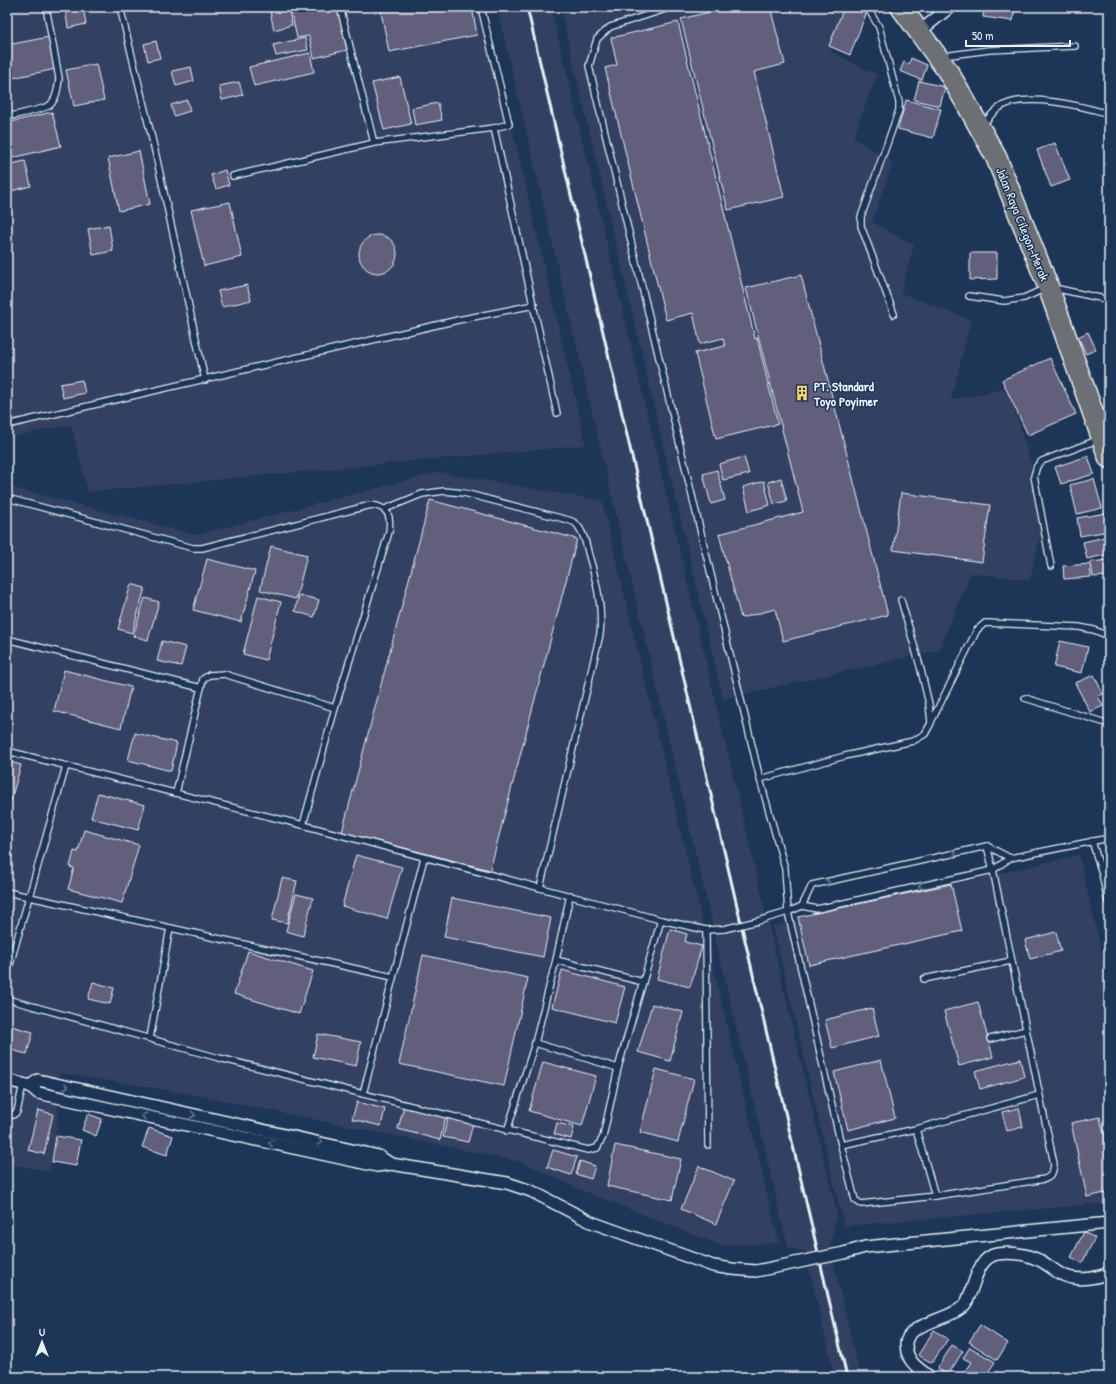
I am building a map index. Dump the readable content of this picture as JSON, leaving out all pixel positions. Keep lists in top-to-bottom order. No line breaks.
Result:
{"streets":{"highway":["Jalan Raya Cilegon-Merak"]},"places":{"building":["PT. Standard Toyo Poyimer"]},"scale_bar":"50 m","north":"top"}
